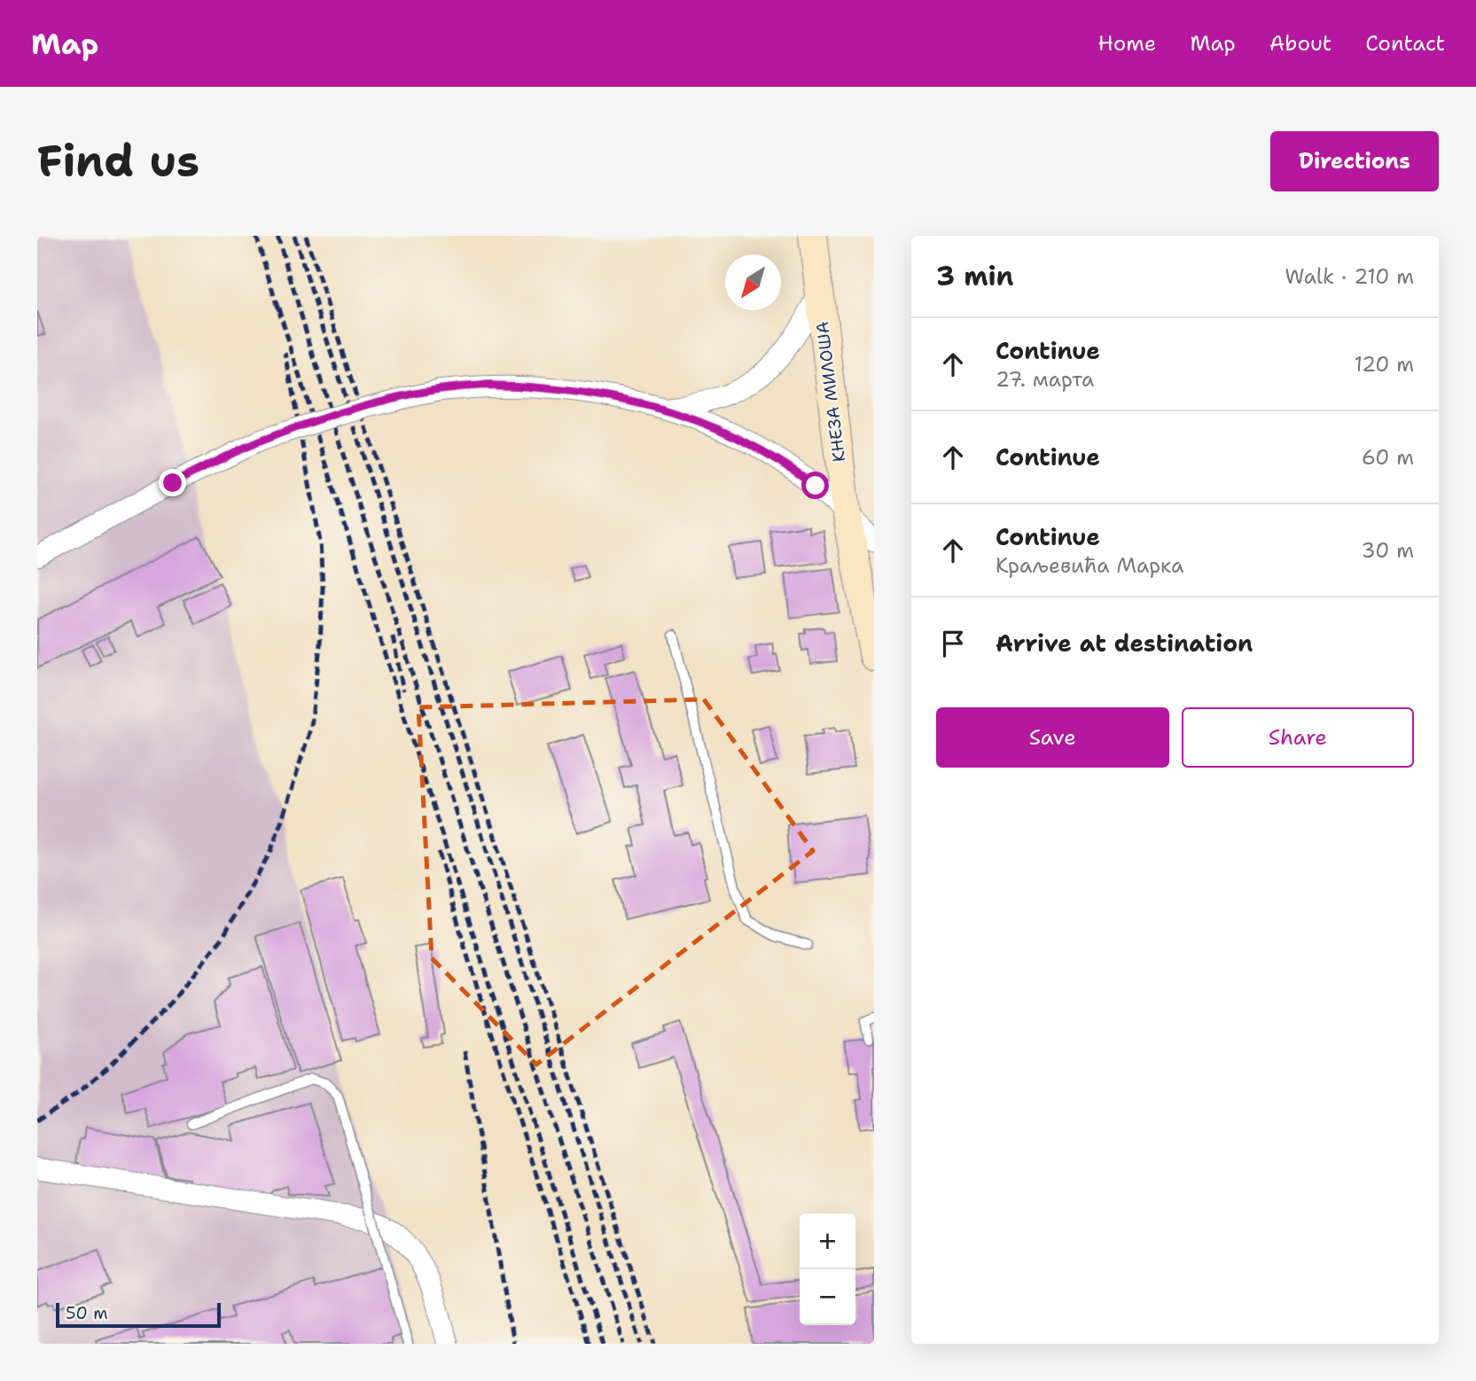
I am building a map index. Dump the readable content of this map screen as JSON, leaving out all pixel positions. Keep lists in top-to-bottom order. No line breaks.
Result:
{"streets":{"main road":["КНЕЗА МИЛОША"]},"scale_bar":"50 m","north":"bottom left","page":{"header":"Map","nav":["Home","Map","About","Contact"],"buttons":["Directions",["Save","Share"]],"title":"Find us","heading":["3 min","Walk · 210 m"],"list":[["Continue","27. марта","120 m"],["Continue","60 m"],["Continue","Краљевића Марка","30 m"],"Arrive at destination"],"map_buttons":["+","−"],"scale":"50 m"}}
